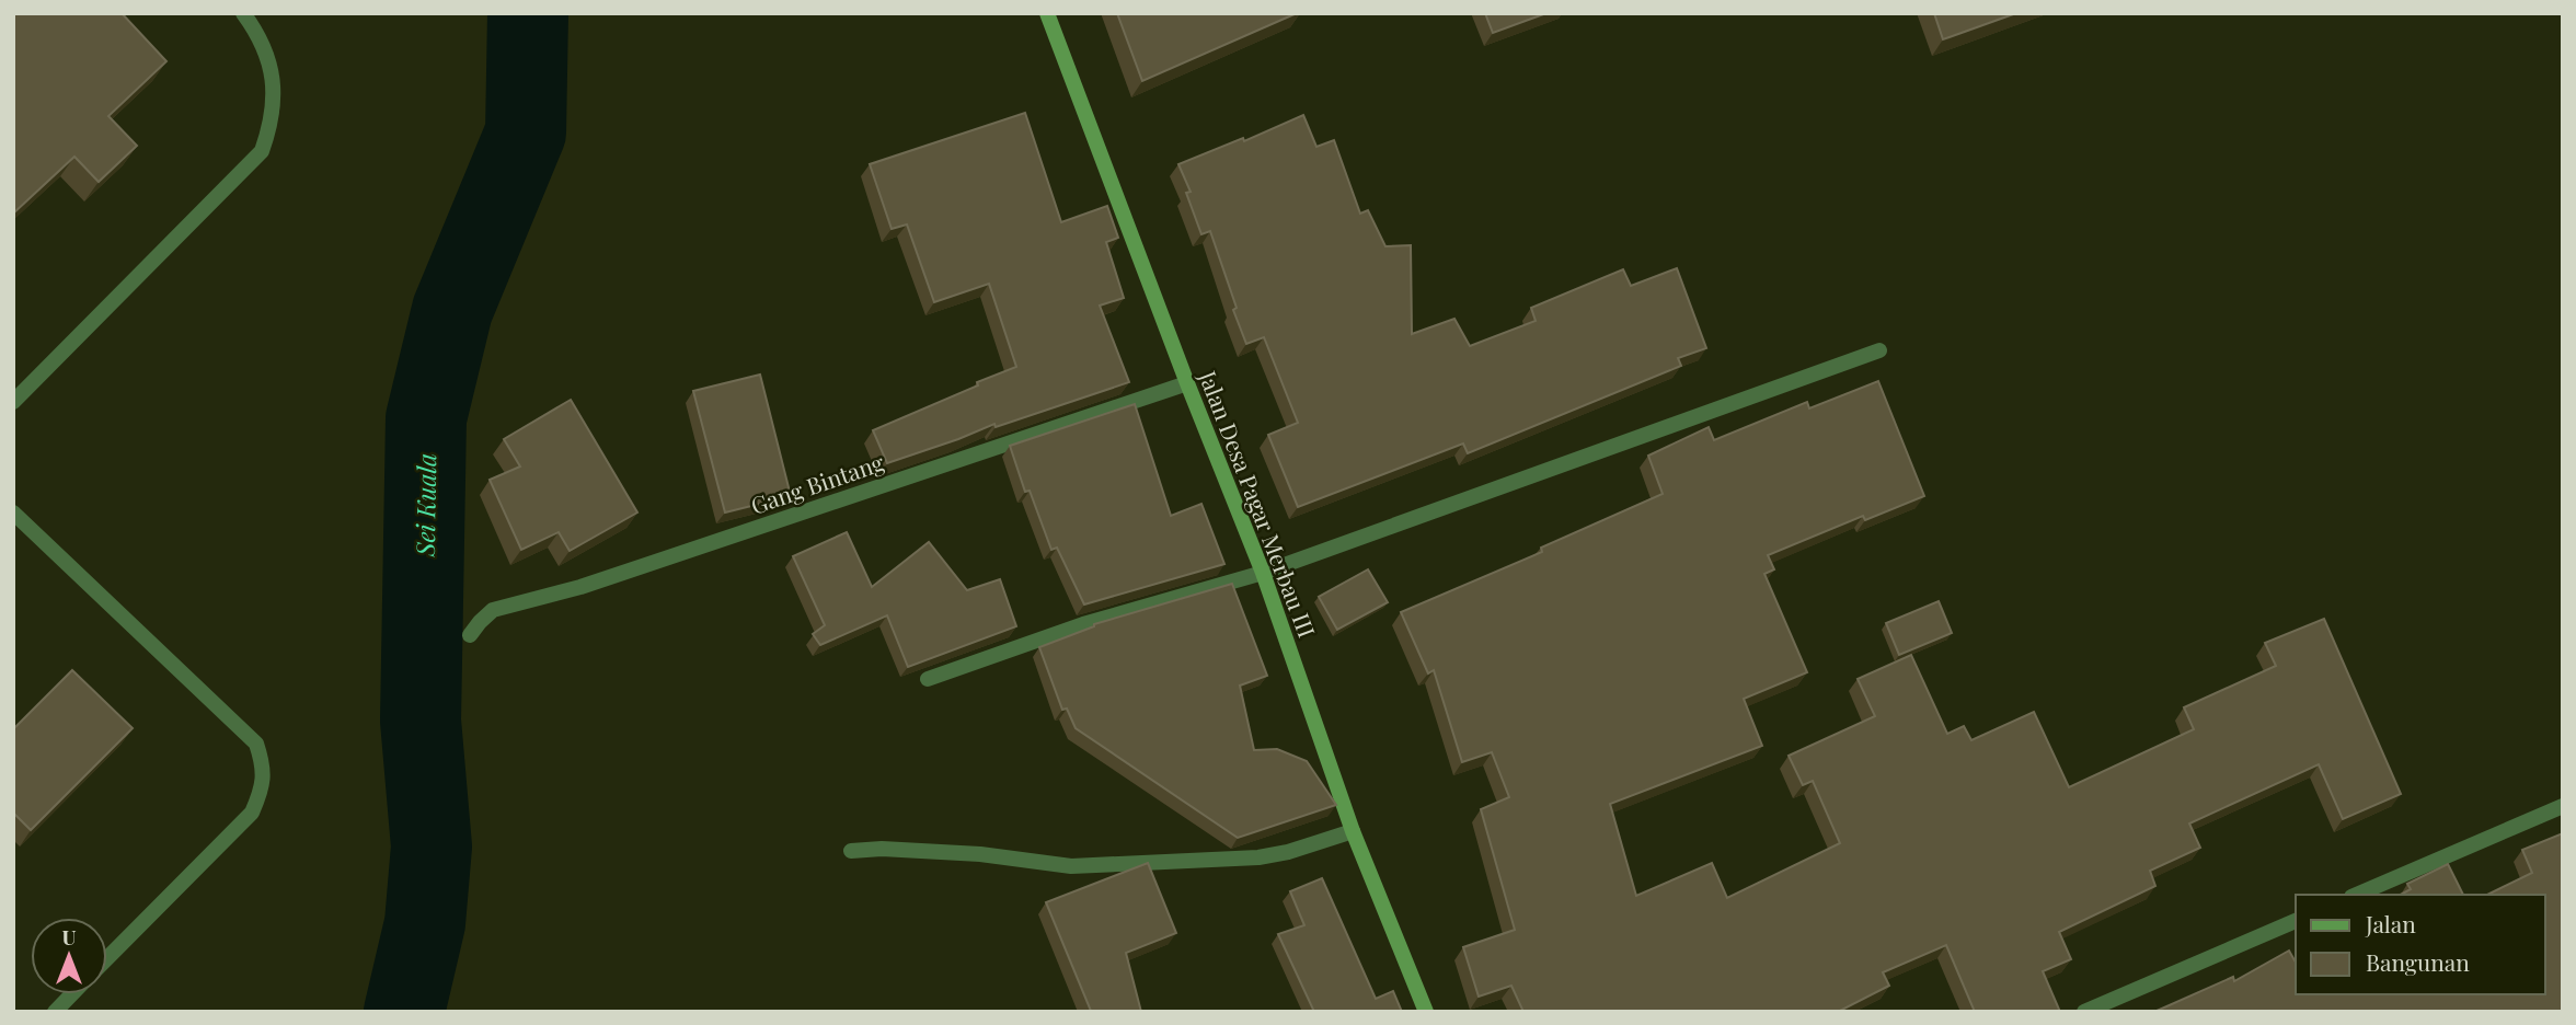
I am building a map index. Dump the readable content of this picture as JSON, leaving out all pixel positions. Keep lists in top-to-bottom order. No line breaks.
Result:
{"streets":{"street":["Gang Bintang","Jalan Desa Pagar Merbau III"]},"crossings":[["Gang Bintang","Jalan Desa Pagar Merbau III"]],"water":["Sei Kuala"],"legend":["Jalan","Bangunan"],"north":"top"}
